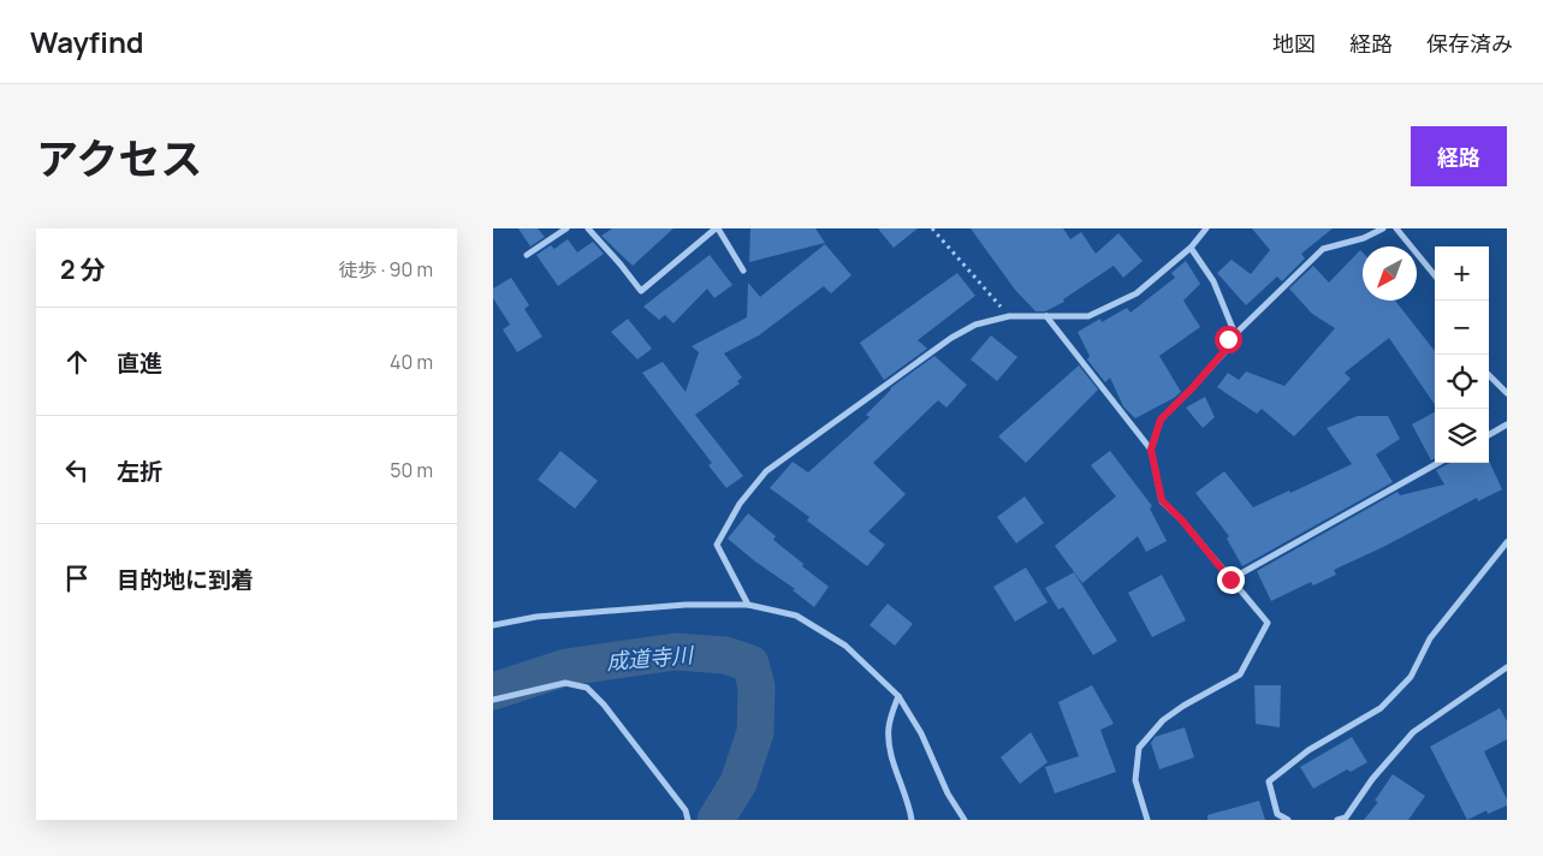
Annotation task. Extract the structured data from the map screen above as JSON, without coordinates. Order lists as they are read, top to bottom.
{
  "water": ["成道寺川"],
  "north": "bottom left",
  "page": {
    "header": "Wayfind",
    "nav": ["地図", "経路", "保存済み"],
    "title": "アクセス",
    "buttons": "経路",
    "heading": ["2 分", "徒歩 · 90 m"],
    "map_buttons": ["+", "−"],
    "list": [
      ["直進", "40 m"],
      ["左折", "50 m"],
      "目的地に到着"
    ]
  }
}
